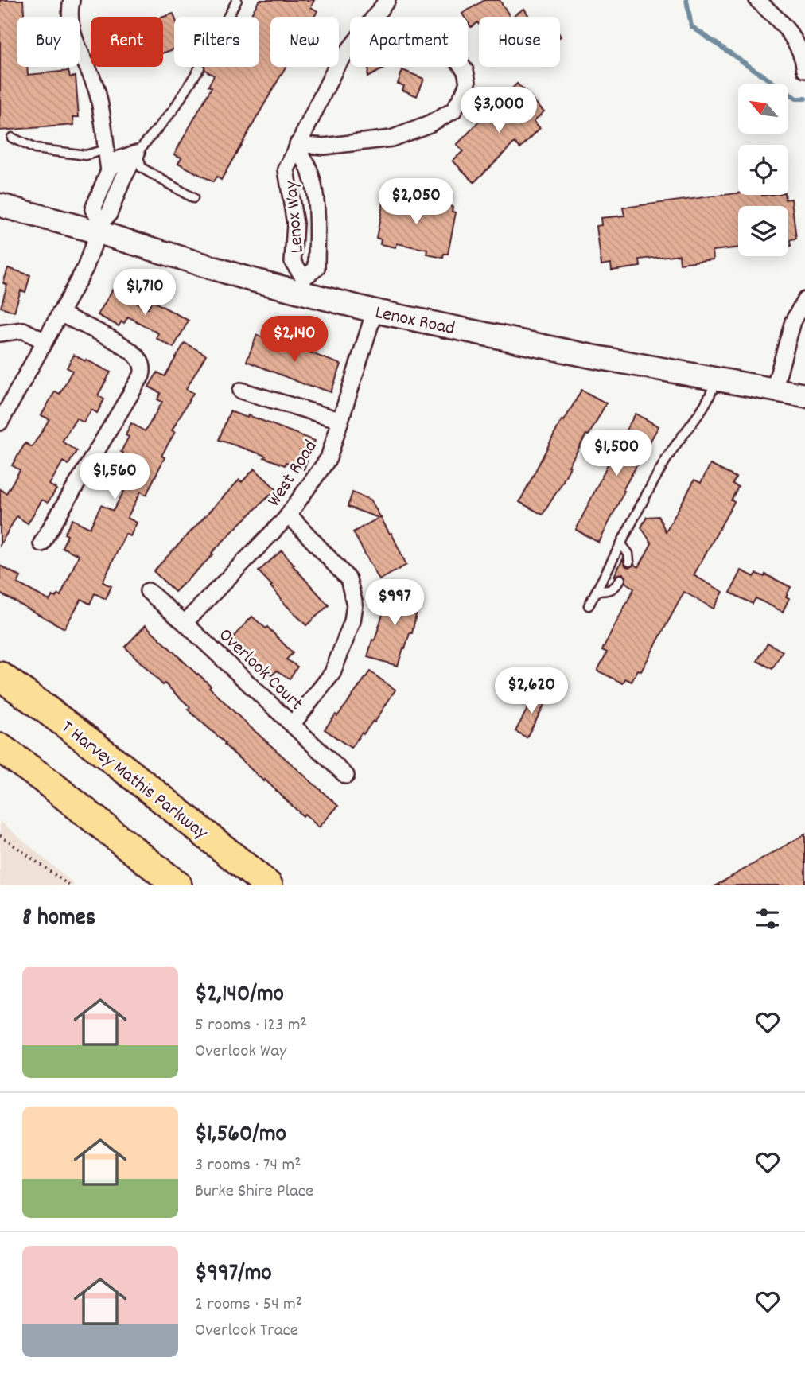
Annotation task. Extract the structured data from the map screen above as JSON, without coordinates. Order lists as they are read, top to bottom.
{
  "streets": {
    "highway": ["T Harvey Mathis Parkway"],
    "street": [
      "Lenox Way",
      "Lenox Road",
      "West Road",
      "Overlook Court"
    ]
  },
  "crossings": [
    ["Lenox Way", "Lenox Road"],
    ["Lenox Road", "West Road"],
    ["West Road", "Overlook Court"]
  ],
  "north": "top left",
  "page": {
    "chip": [
      "Buy",
      "Rent",
      "Filters",
      "New",
      "Apartment",
      "House"
    ],
    "price": [
      "$3,000",
      "$2,050",
      "$1,710",
      "$2,140",
      "$1,500",
      "$1,560",
      "$997",
      "$2,620"
    ],
    "heading": "8 homes",
    "list": [
      {
        "name": "$2,140/mo",
        "note": "5 rooms · 123 m² · Overlook Way"
      },
      {
        "name": "$1,560/mo",
        "note": "3 rooms · 74 m² · Burke Shire Place"
      },
      {
        "name": "$997/mo",
        "note": "2 rooms · 54 m² · Overlook Trace"
      }
    ]
  }
}
